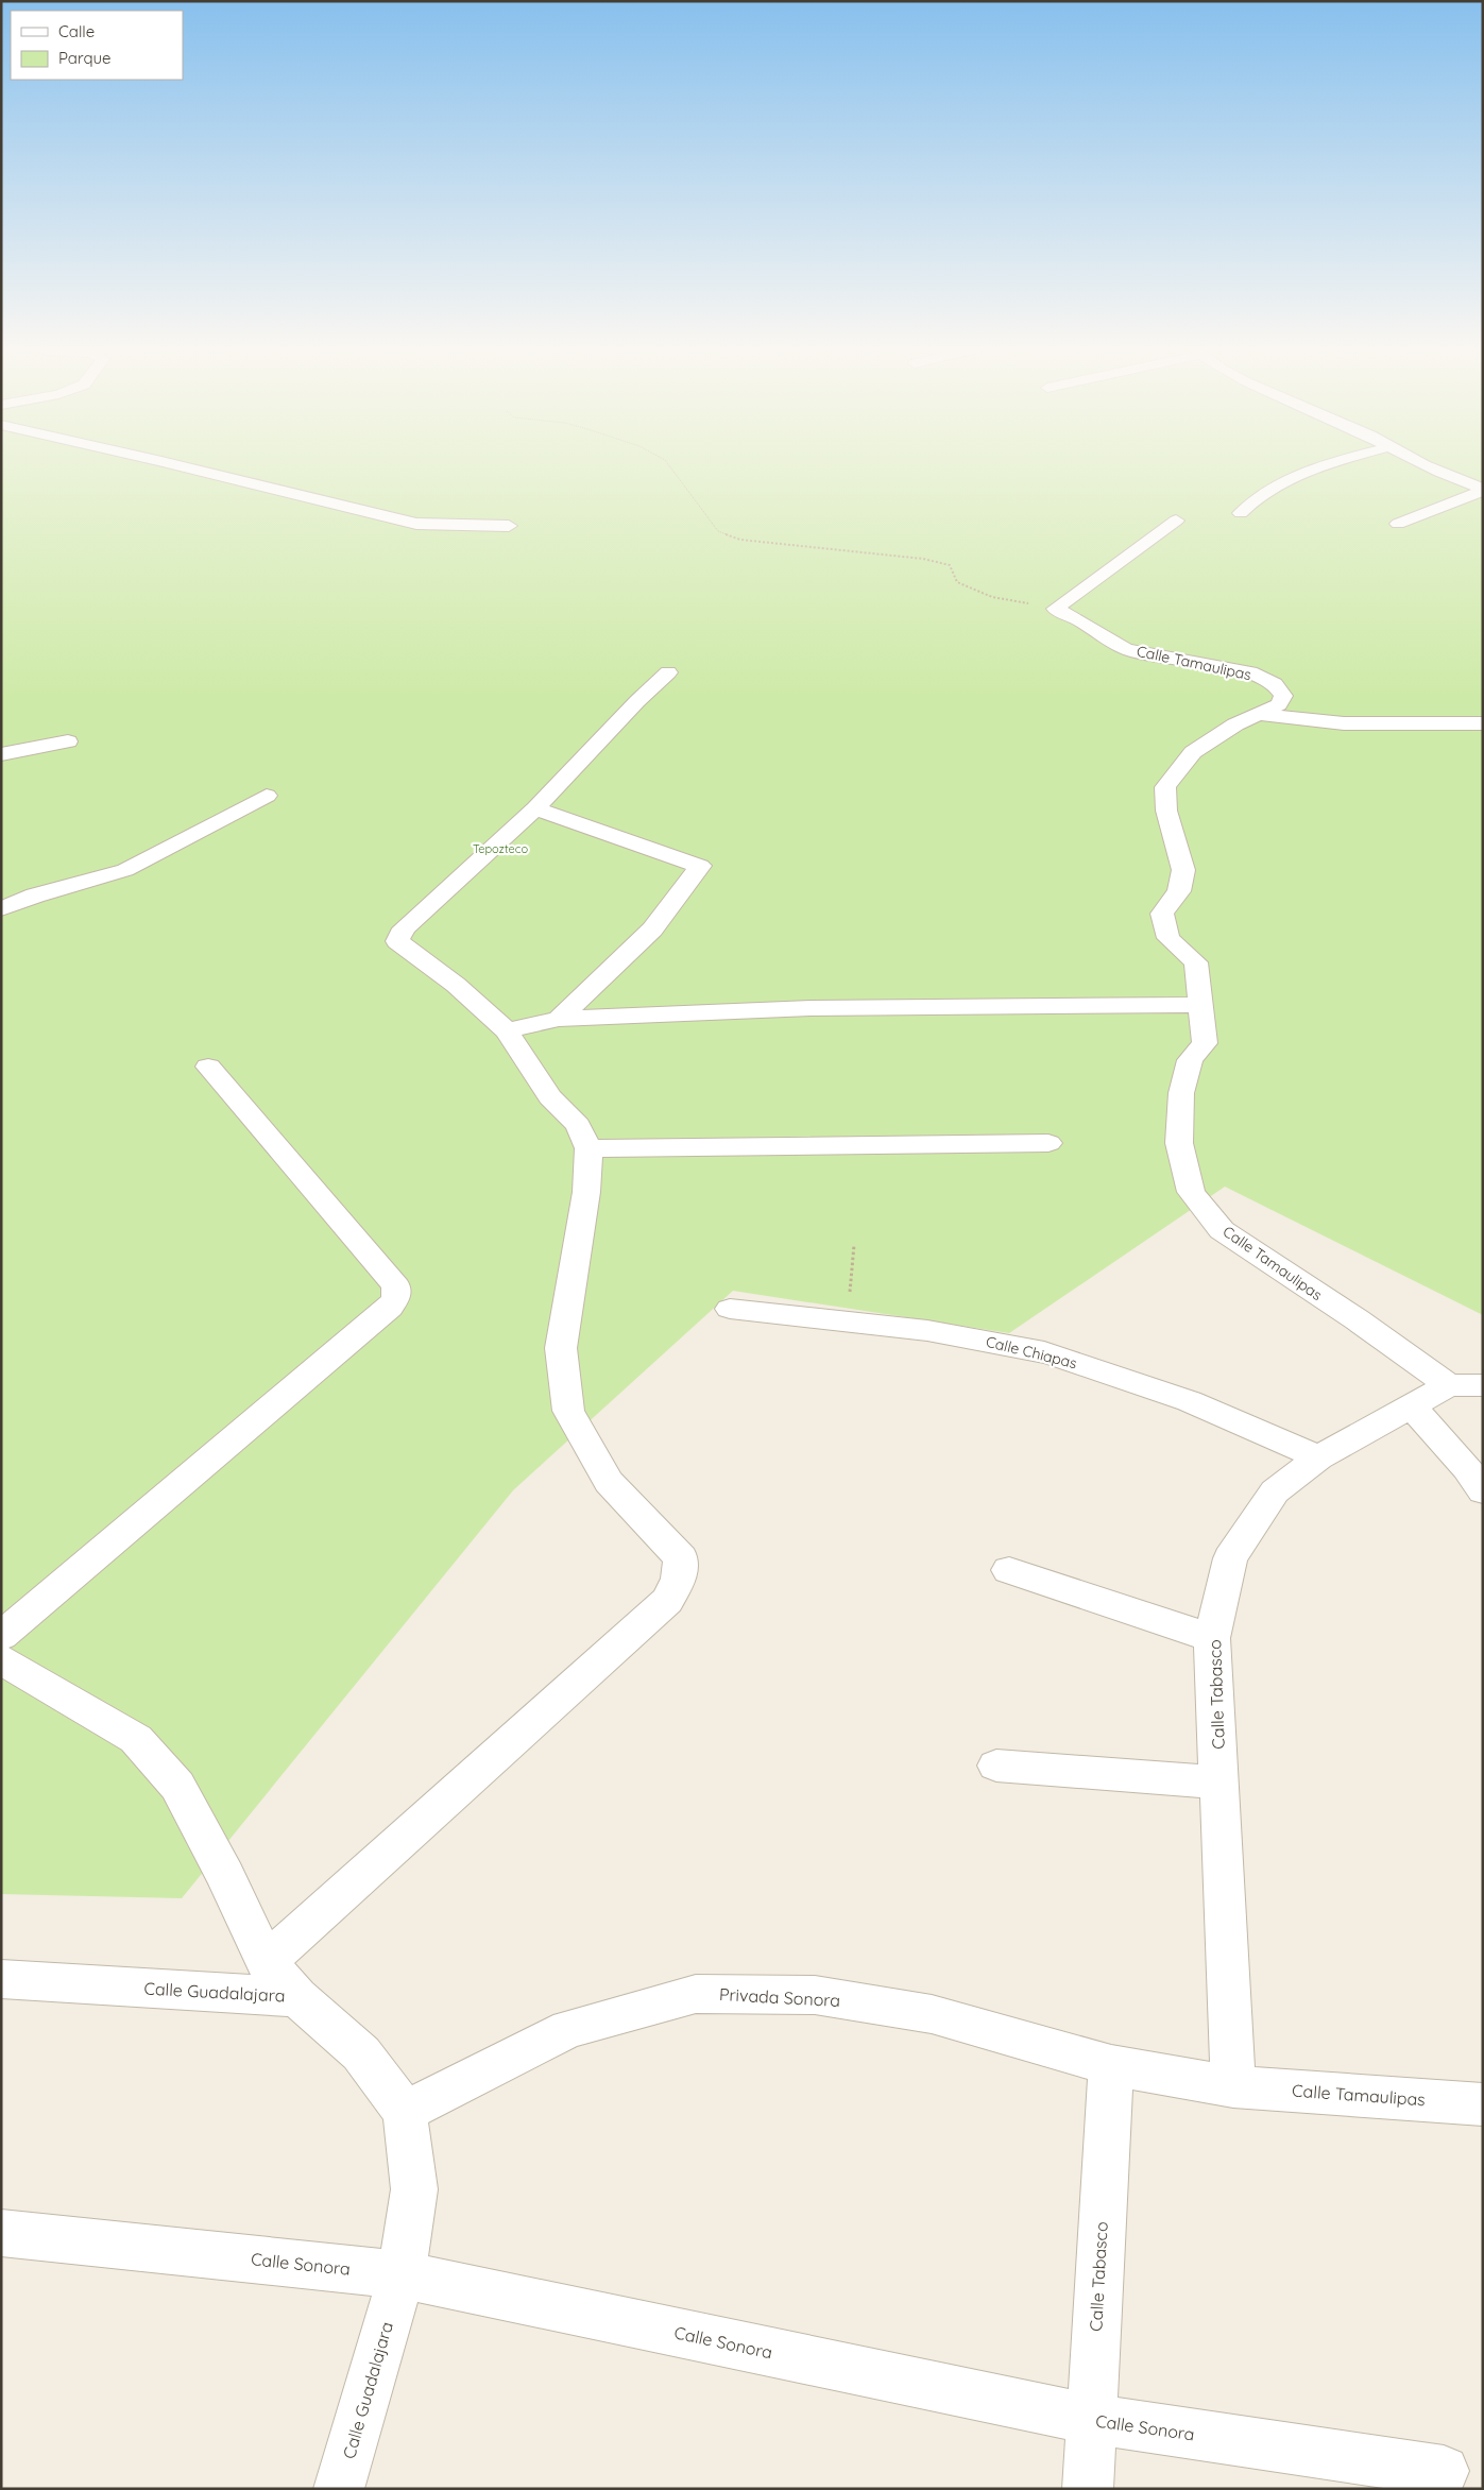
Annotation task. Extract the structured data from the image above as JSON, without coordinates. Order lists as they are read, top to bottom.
{
  "streets": {
    "street": [
      "Calle Tamaulipas",
      "Calle Chiapas",
      "Calle Tabasco",
      "Calle Guadalajara",
      "Privada Sonora",
      "Calle Sonora"
    ]
  },
  "crossings": [
    ["Calle Tamaulipas", "Calle Tabasco"],
    ["Calle Tamaulipas", "Privada Sonora"],
    ["Calle Chiapas", "Calle Tabasco"],
    ["Calle Tabasco", "Privada Sonora"],
    ["Calle Tabasco", "Calle Sonora"],
    ["Calle Guadalajara", "Privada Sonora"],
    ["Calle Guadalajara", "Calle Sonora"]
  ],
  "parks": ["Tepozteco"],
  "legend": ["Calle", "Parque"]
}
